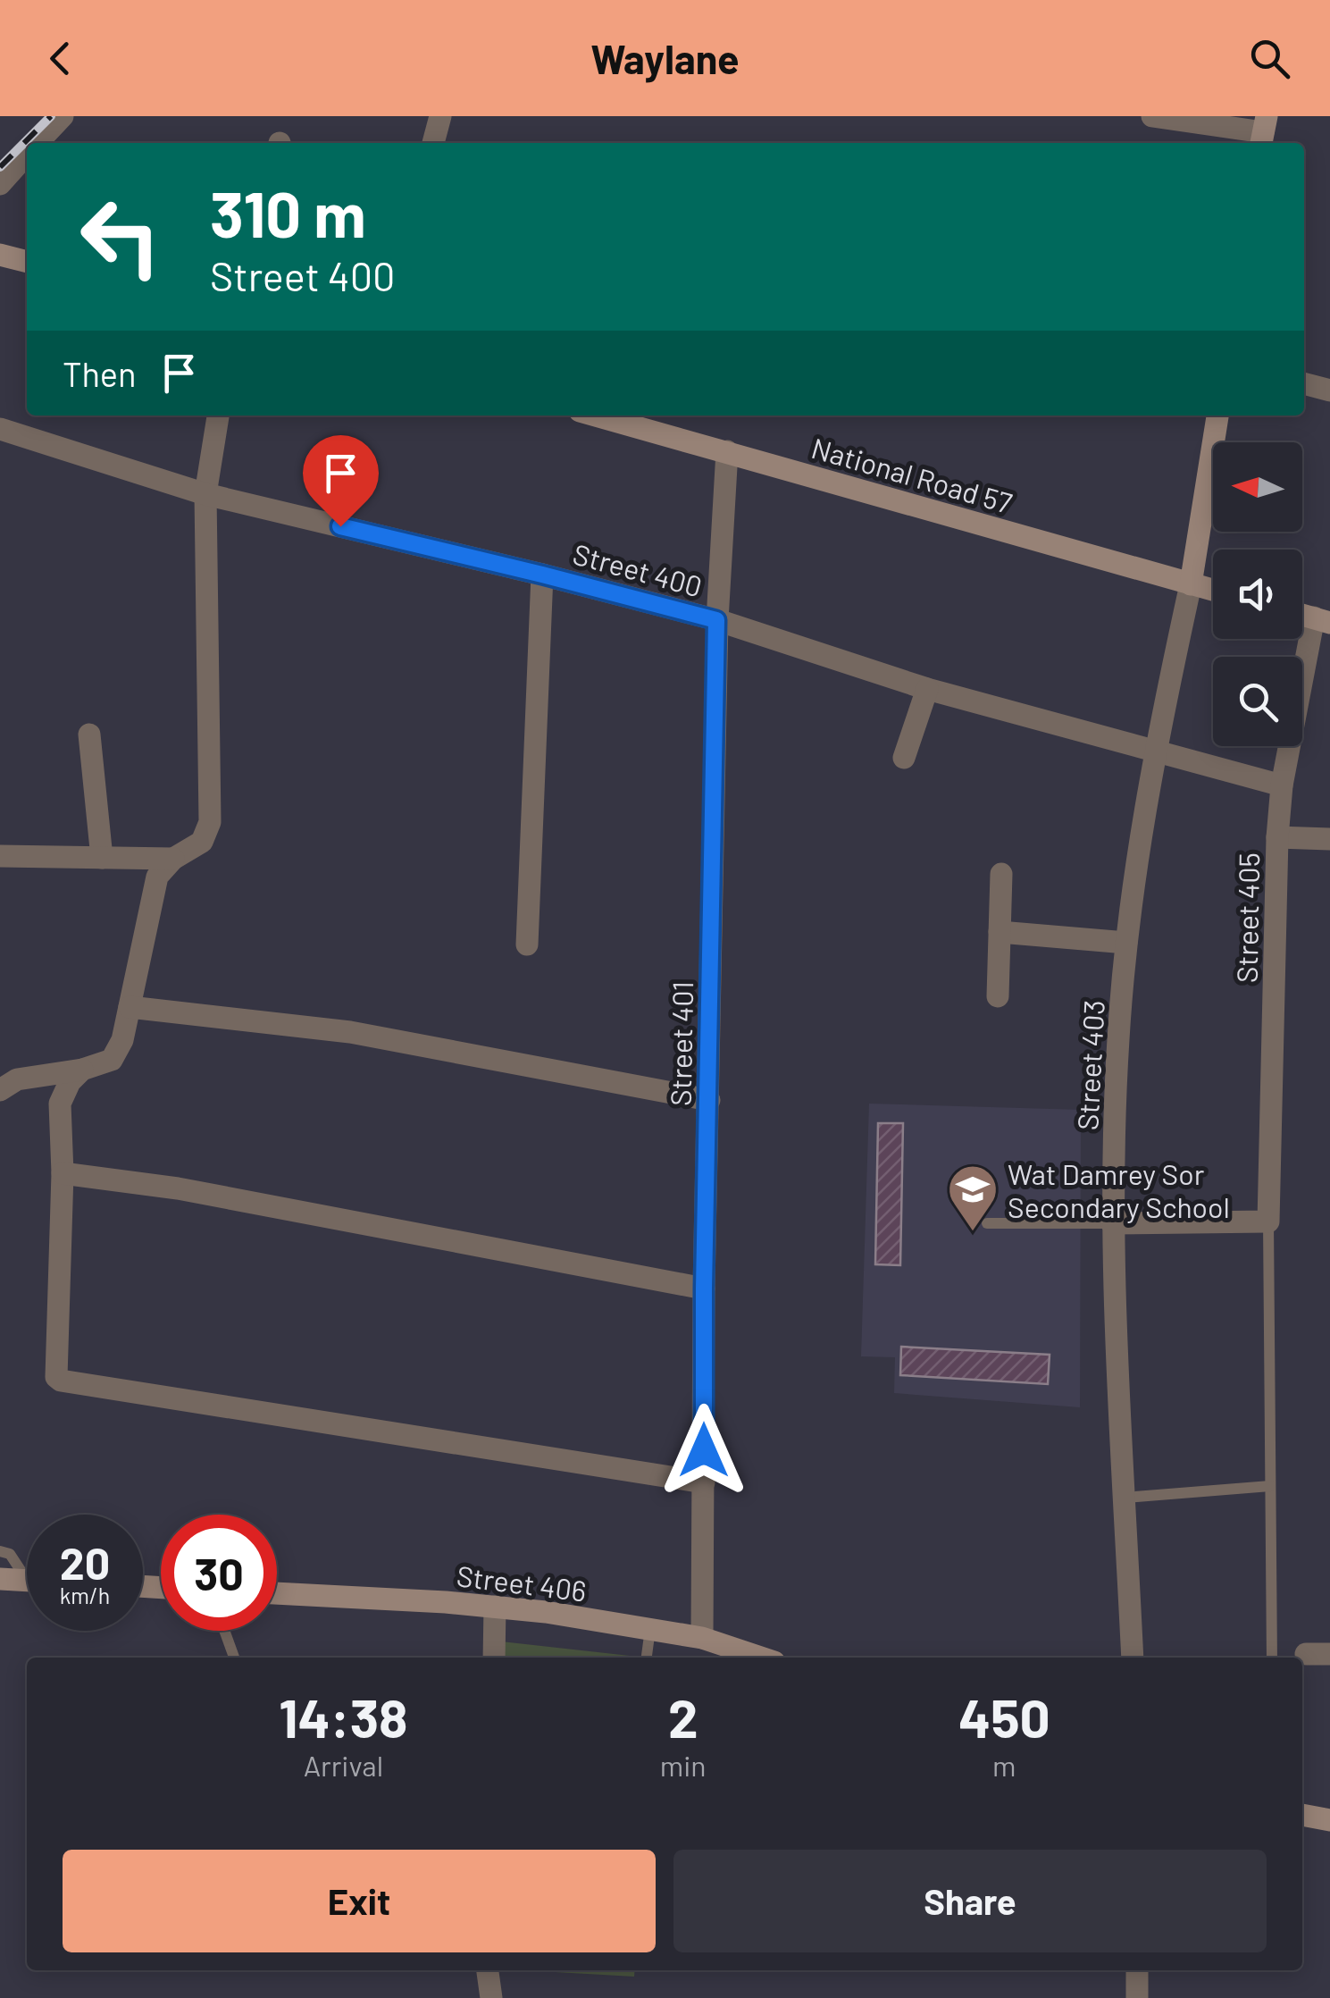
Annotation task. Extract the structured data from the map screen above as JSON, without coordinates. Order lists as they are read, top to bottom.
{
  "streets": {
    "street": [
      "National Road 57",
      "Street 400",
      "Street 405",
      "Street 401",
      "Street 403",
      "Street 406"
    ]
  },
  "crossings": [
    ["National Road 57", "Street 401"],
    ["National Road 57", "Street 403"],
    ["Street 400", "Street 405"],
    ["Street 400", "Street 401"],
    ["Street 400", "Street 403"],
    ["Street 401", "Street 406"]
  ],
  "places": {
    "school or university": ["Wat Damrey Sor Secondary School"]
  },
  "north": "left",
  "page": {
    "header": "Waylane",
    "turn": ["310 m", "Street 400"],
    "then": "Then",
    "speed": "20 km/h",
    "limit": "30",
    "eta": [
      "14:38",
      "Arrival",
      "2",
      "min",
      "450",
      "m"
    ],
    "buttons": ["Exit", "Share"]
  }
}
